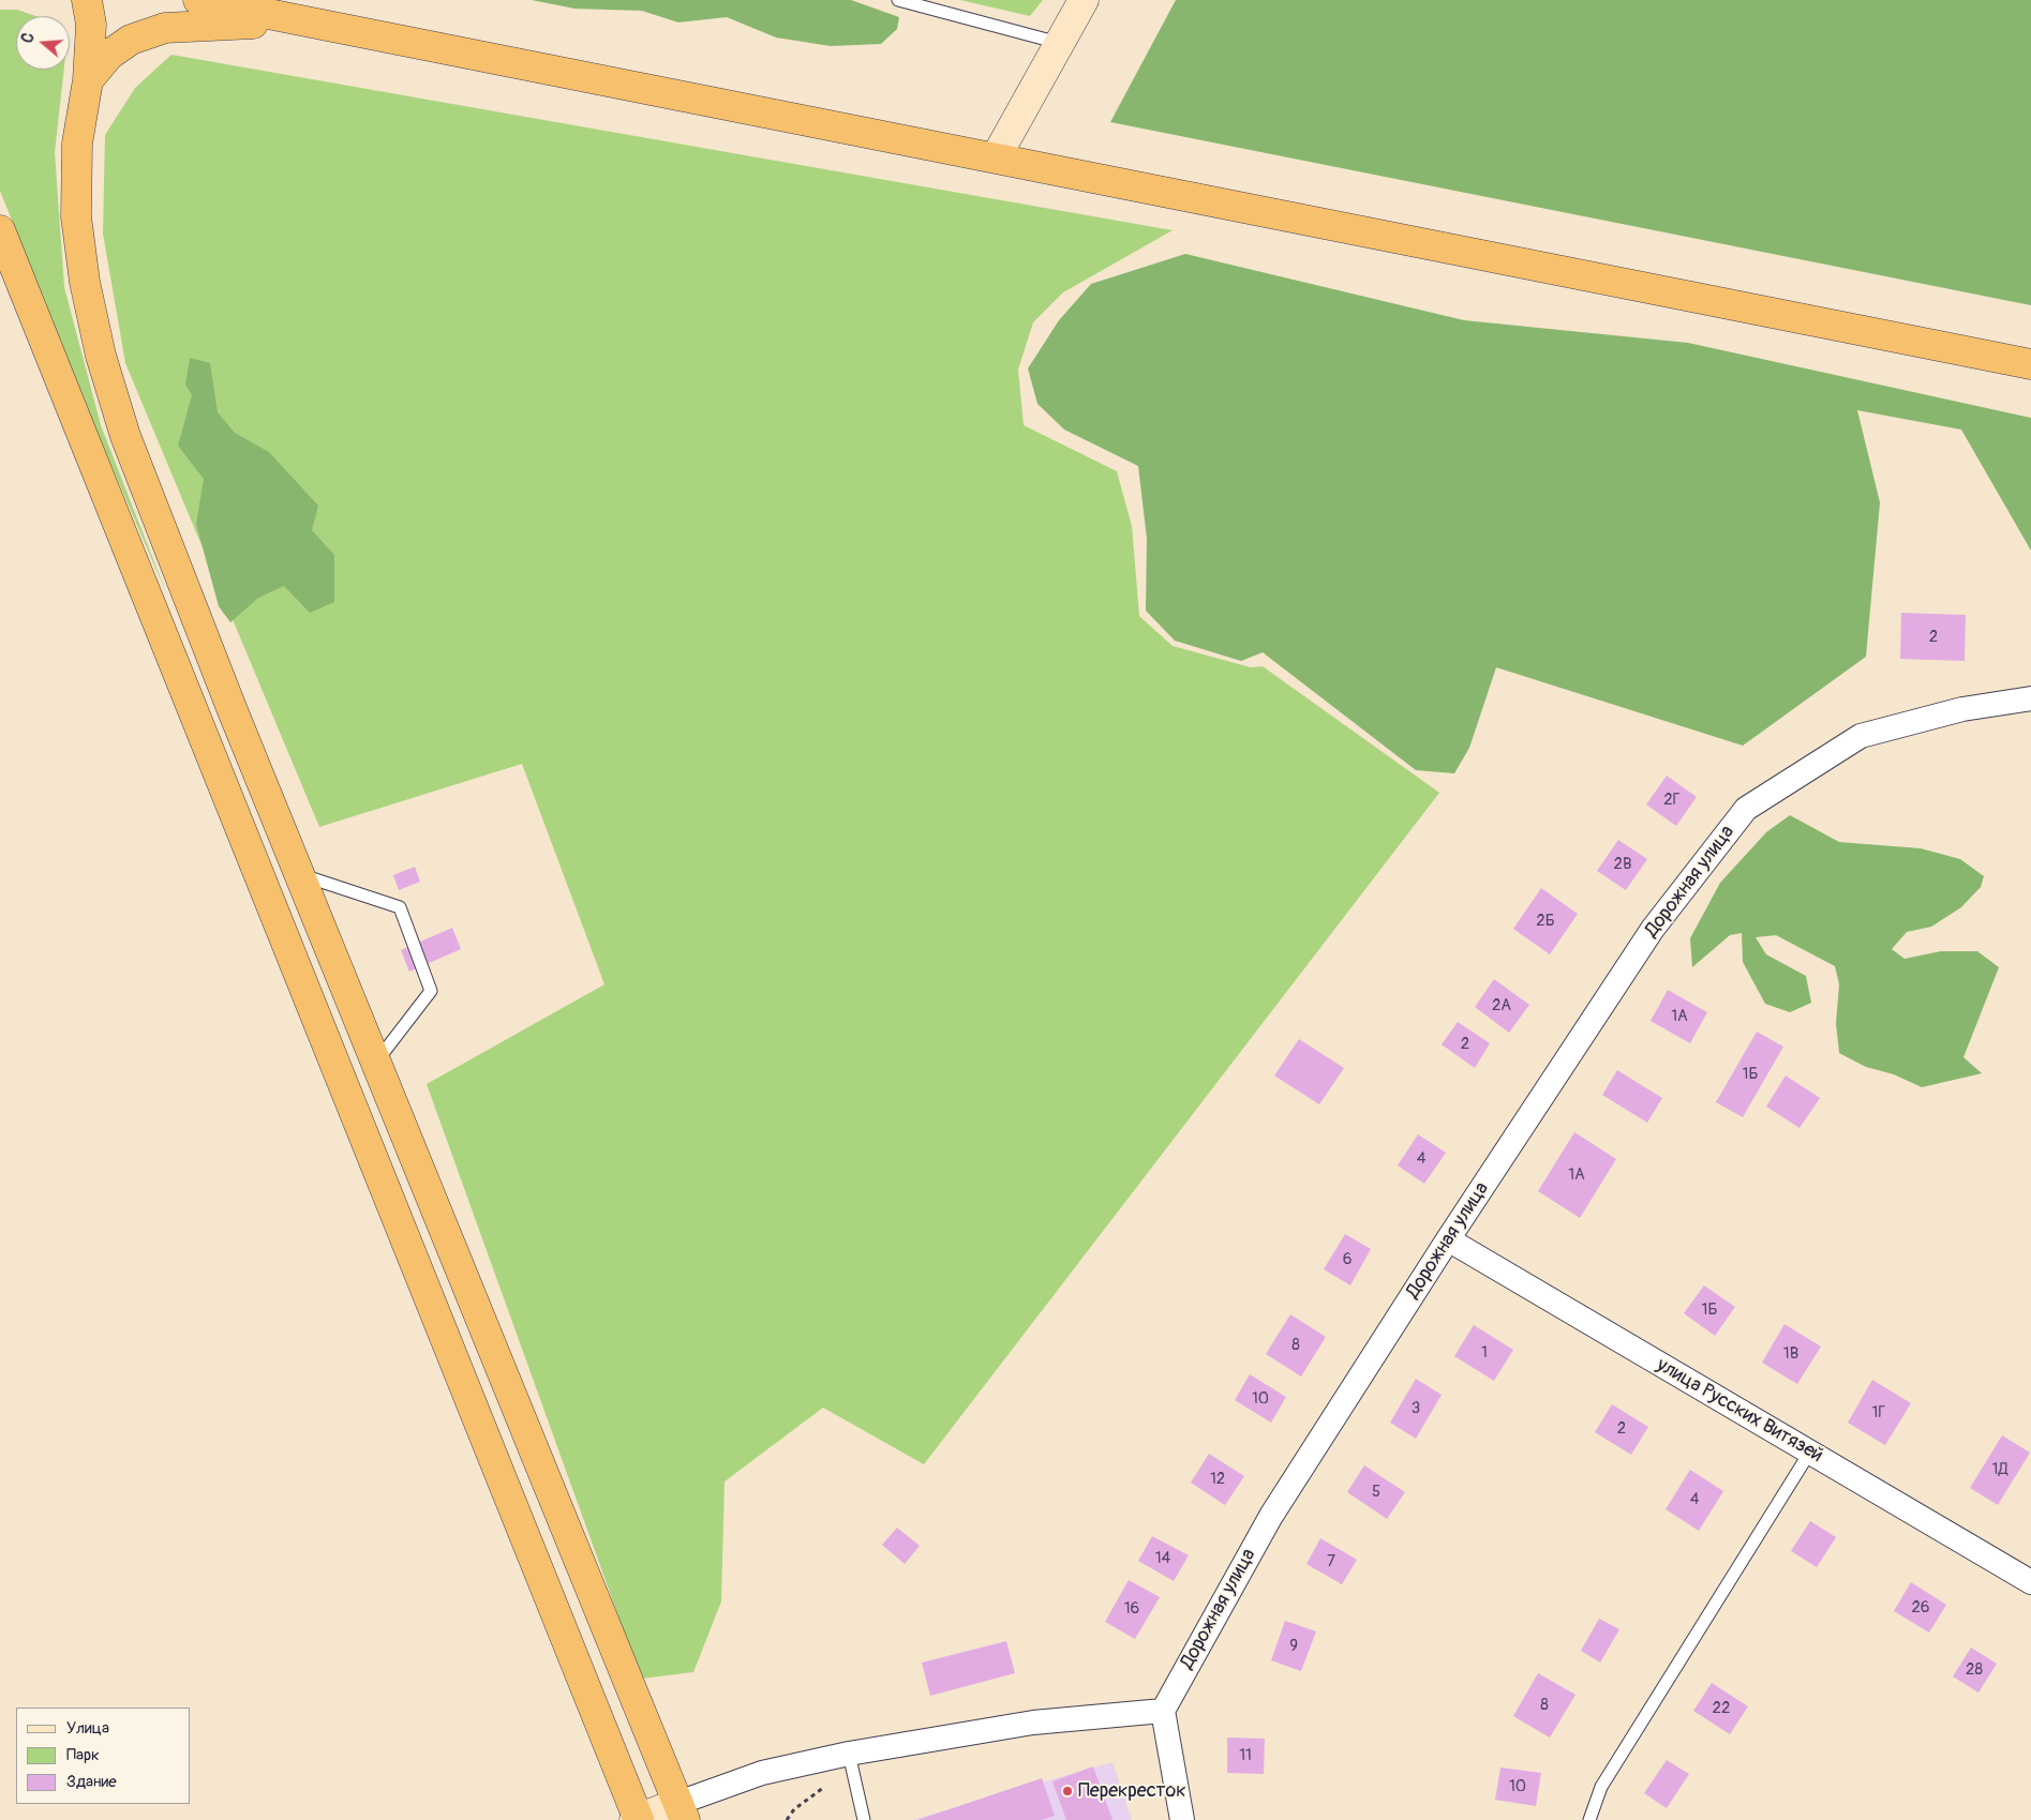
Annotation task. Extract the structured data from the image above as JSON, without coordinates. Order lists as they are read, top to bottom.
{
  "streets": {
    "street": ["Дорожная улица", "улица Русских Витязей"]
  },
  "crossings": [
    ["Дорожная улица", "улица Русских Витязей"]
  ],
  "places": ["Перекресток"],
  "house_numbers": [
    "2",
    "2Г",
    "2В",
    "2Б",
    "2А",
    "1А",
    "2",
    "1Б",
    "4",
    "1А",
    "6",
    "1Б",
    "8",
    "1",
    "1В",
    "10",
    "3",
    "1Г",
    "2",
    "1Д",
    "12",
    "5",
    "4",
    "14",
    "7",
    "26",
    "16",
    "9",
    "28",
    "8",
    "22",
    "11",
    "10"
  ],
  "legend": ["Улица", "Парк", "Здание"],
  "north": "left"
}
